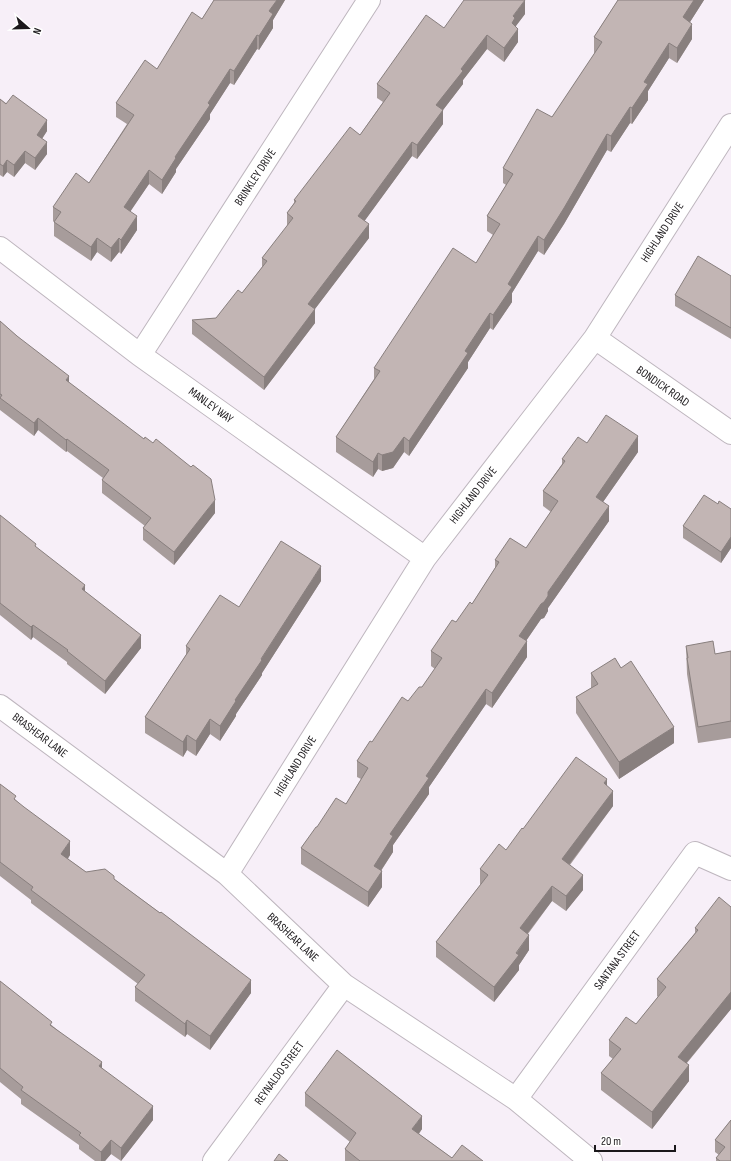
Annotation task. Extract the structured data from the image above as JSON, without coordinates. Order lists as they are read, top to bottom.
{
  "streets": {
    "street": [
      "BRINKLEY DRIVE",
      "HIGHLAND DRIVE",
      "BONDICK ROAD",
      "MANLEY WAY",
      "BRASHEAR LANE",
      "SANTANA STREET",
      "REYNALDO STREET"
    ]
  },
  "crossings": [
    ["BRINKLEY DRIVE", "MANLEY WAY"],
    ["HIGHLAND DRIVE", "BONDICK ROAD"],
    ["HIGHLAND DRIVE", "MANLEY WAY"],
    ["HIGHLAND DRIVE", "BRASHEAR LANE"],
    ["BRASHEAR LANE", "SANTANA STREET"],
    ["BRASHEAR LANE", "REYNALDO STREET"]
  ],
  "scale_bar": "20 m",
  "north": "right"
}
